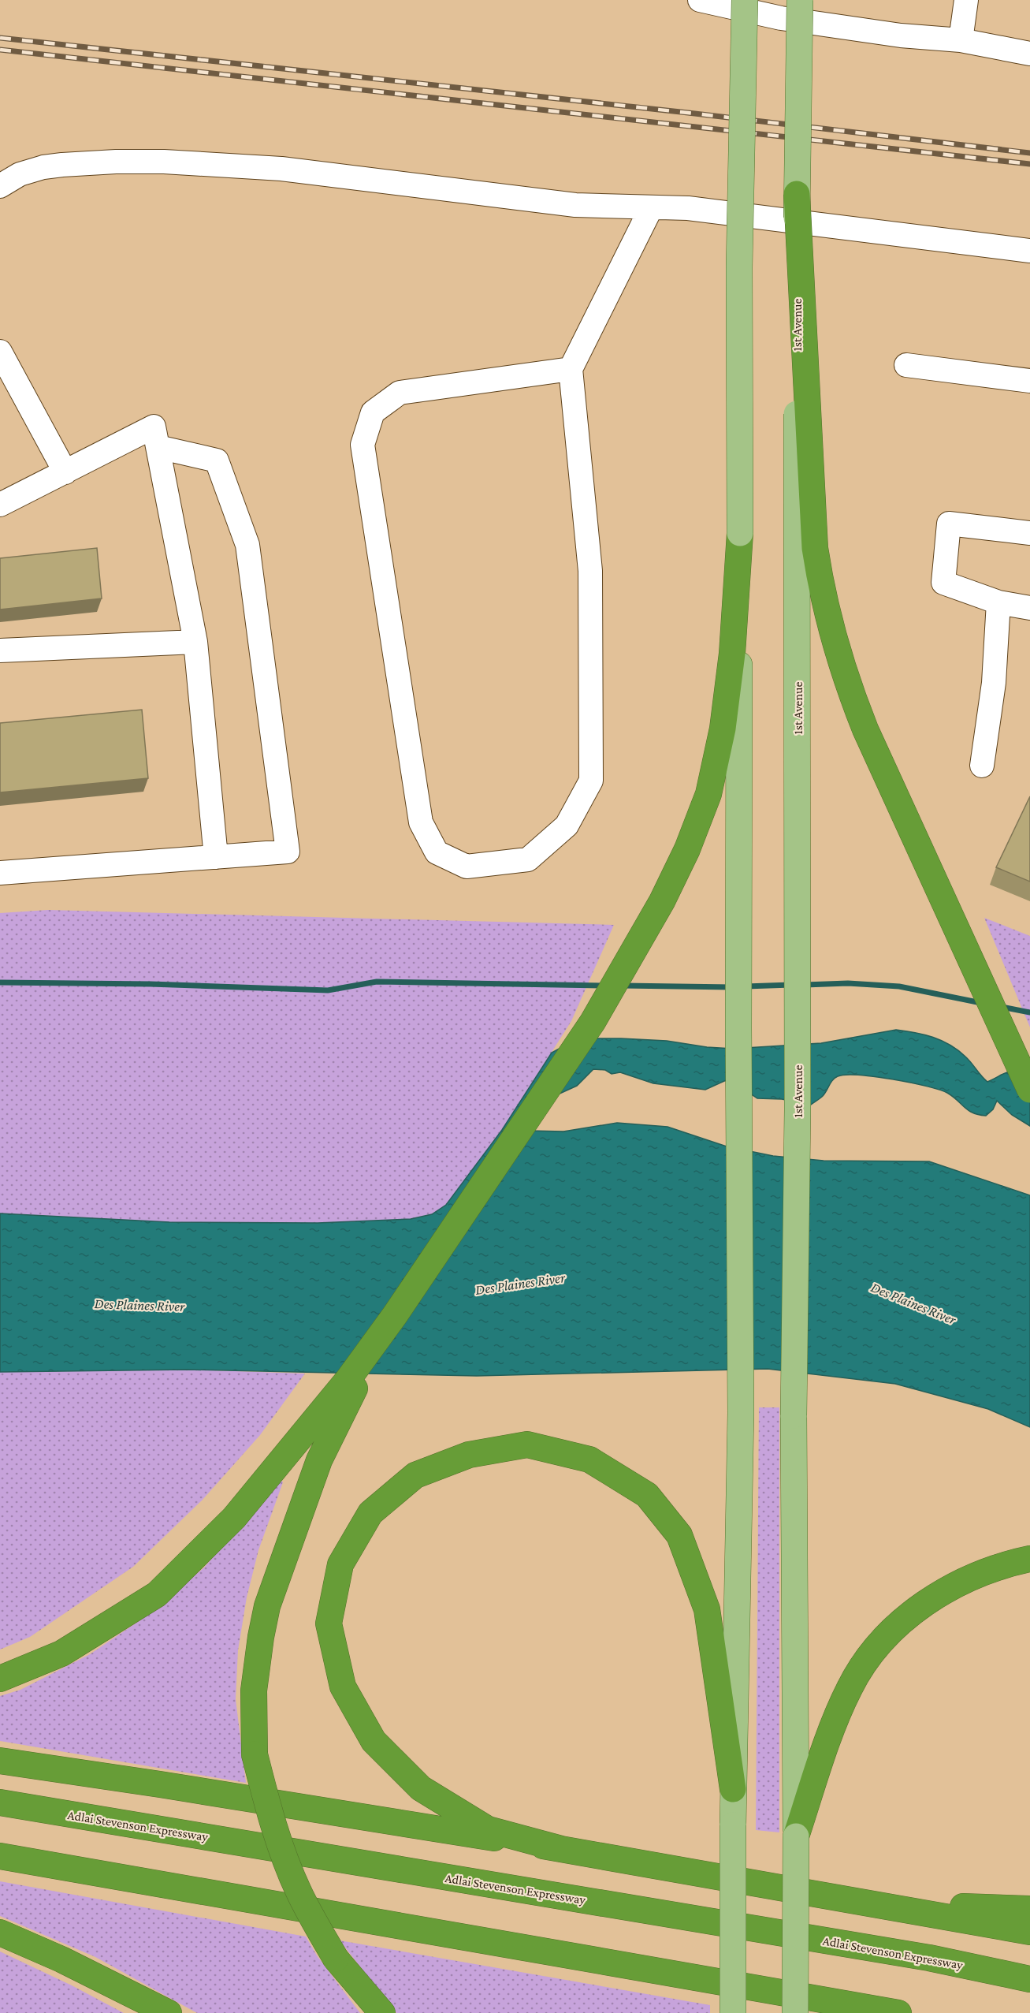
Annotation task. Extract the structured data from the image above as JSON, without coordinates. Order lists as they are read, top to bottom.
{
  "streets": {
    "highway": ["Adlai Stevenson Expressway"],
    "main road": ["1st Avenue"]
  },
  "water": ["Des Plaines River"]
}
